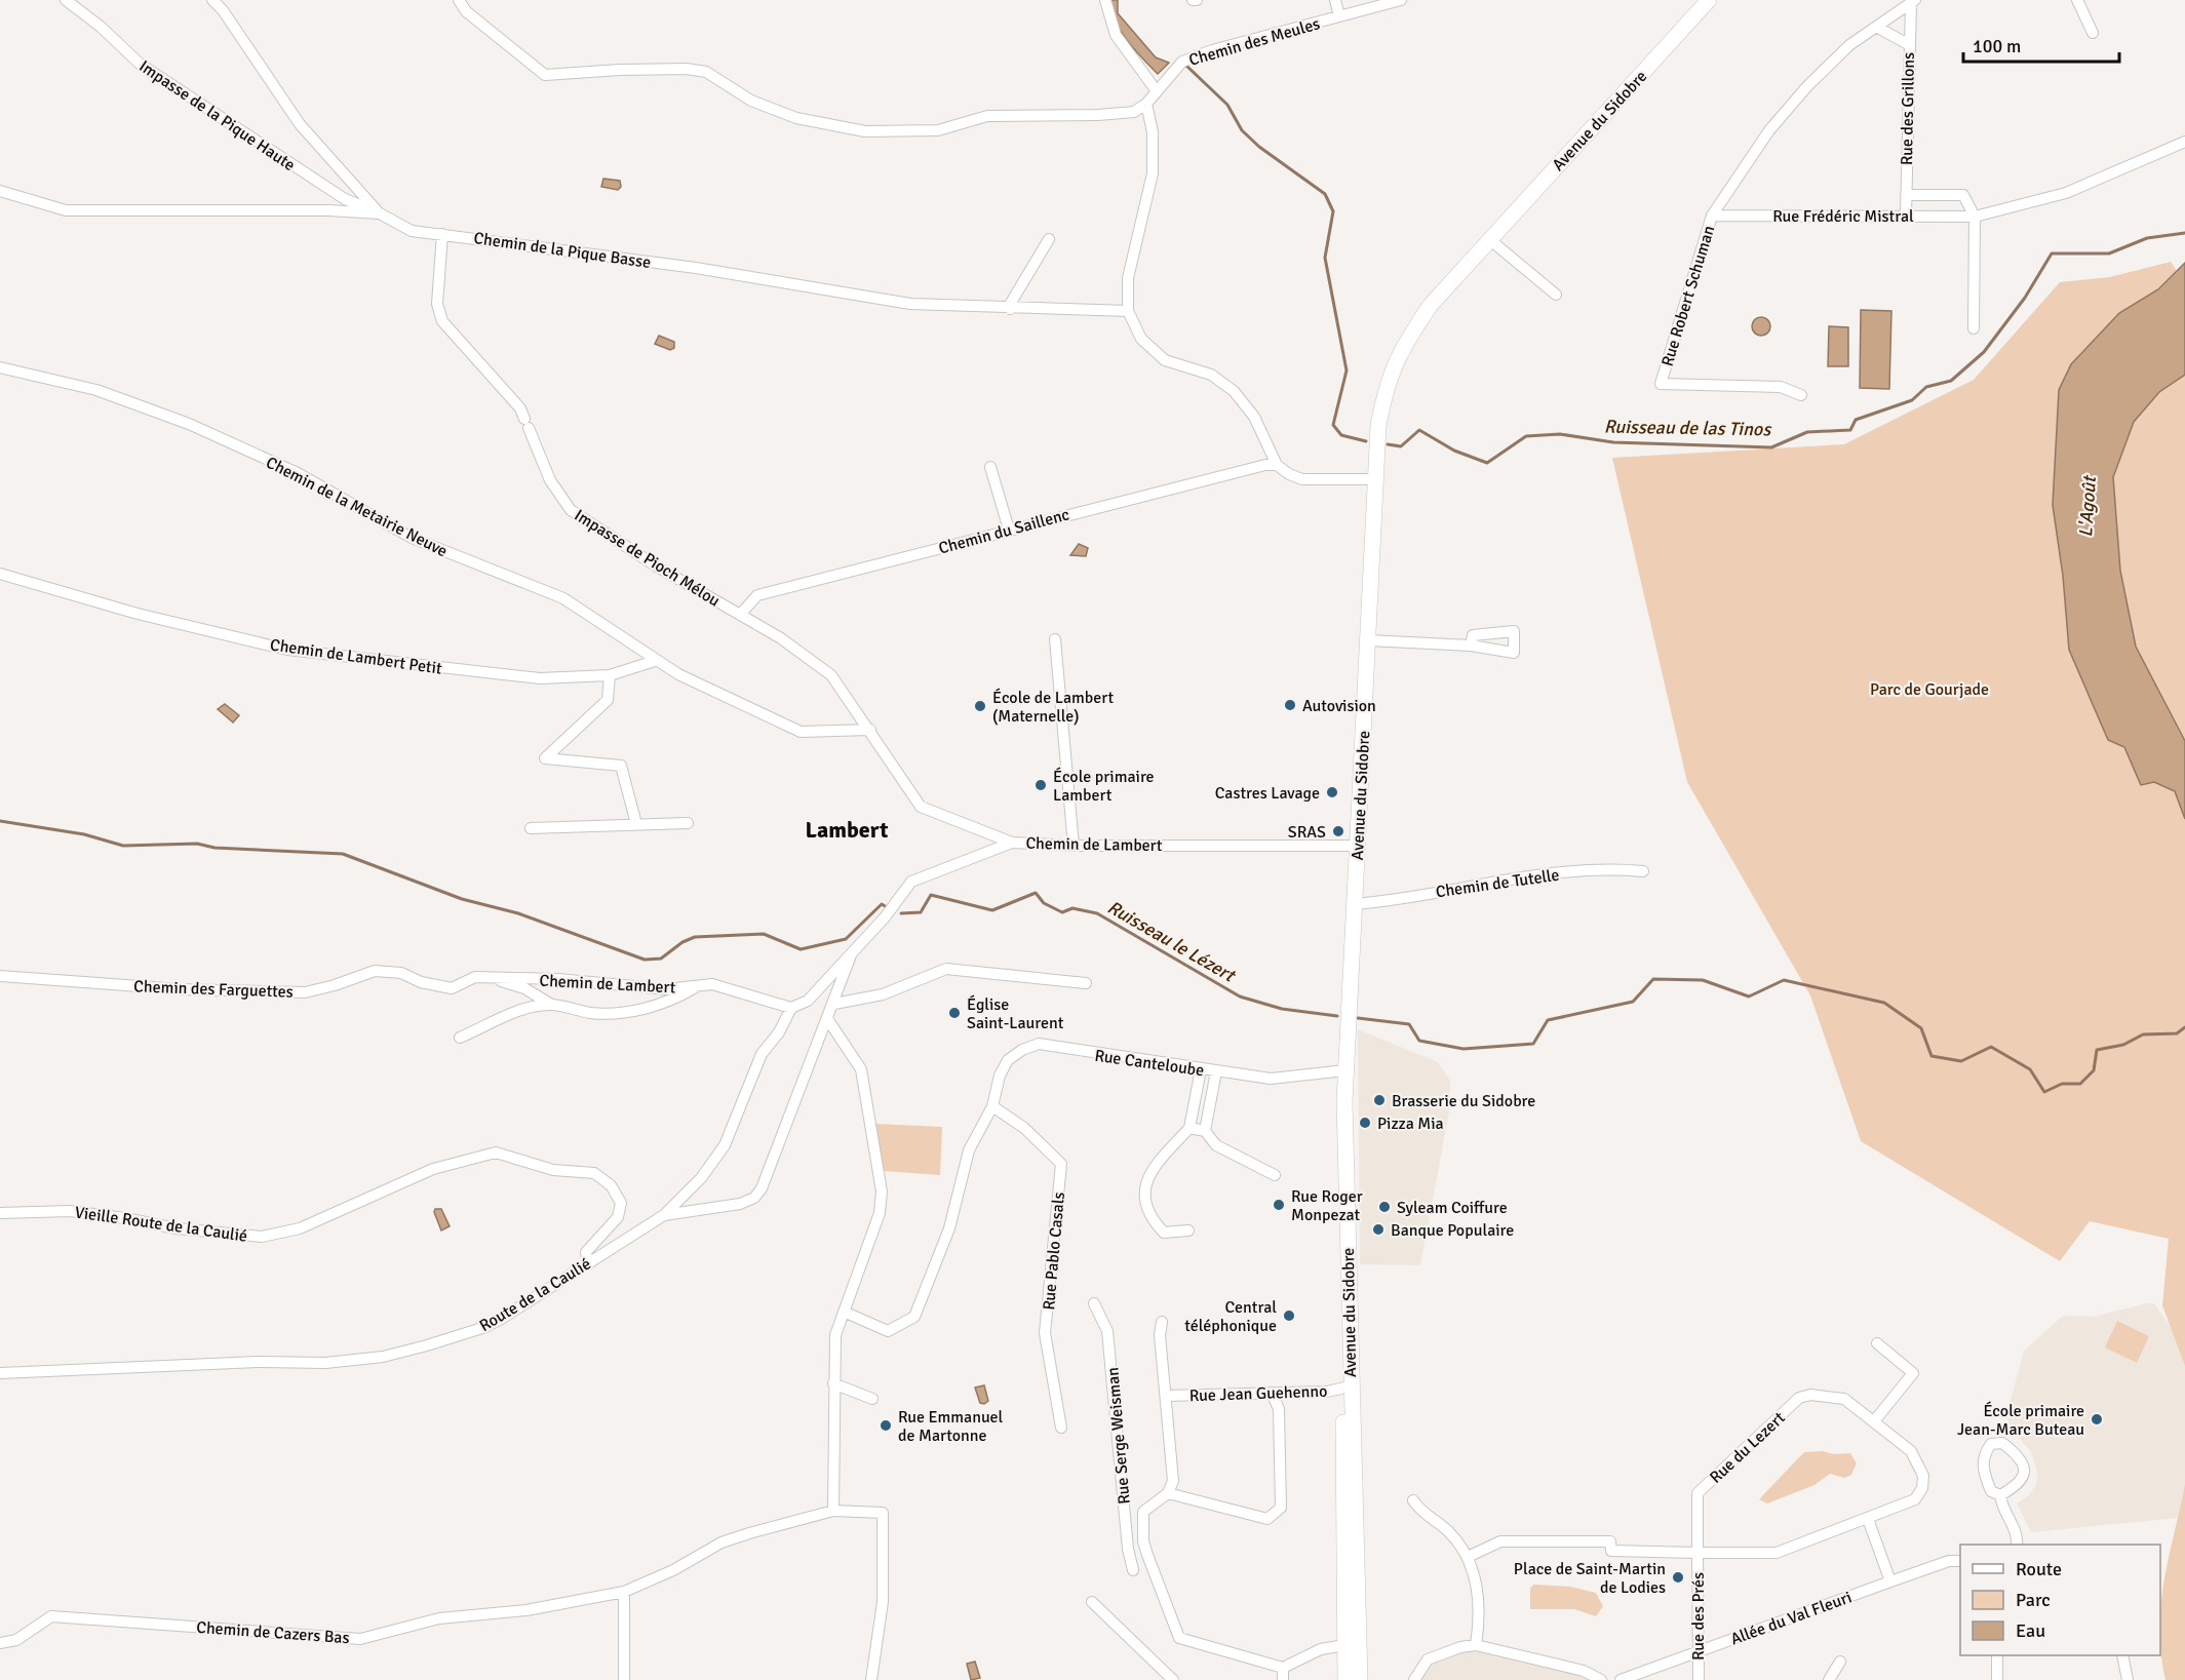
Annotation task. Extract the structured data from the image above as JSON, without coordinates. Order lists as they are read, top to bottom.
{
  "streets": {
    "main road": ["Avenue du Sidobre"],
    "street": [
      "Chemin des Meules",
      "Rue des Grillons",
      "Impasse de la Pique Haute",
      "Rue Frédéric Mistral",
      "Chemin de la Pique Basse",
      "Rue Robert Schuman",
      "Chemin de la Metairie Neuve",
      "Chemin du Saillenc",
      "Impasse de Pioch Mélou",
      "Chemin de Lambert Petit",
      "Chemin de Lambert",
      "Chemin de Tutelle",
      "Chemin des Farguettes",
      "Rue Canteloube",
      "Vieille Route de la Caulié",
      "Rue Pablo Casals",
      "Route de la Caulié",
      "Rue Jean Guehenno",
      "Rue Serge Weisman",
      "Rue du Lezert",
      "Rue des Prés",
      "Allée du Val Fleuri",
      "Chemin de Cazers Bas"
    ]
  },
  "crossings": [
    ["Rue des Grillons", "Rue Frédéric Mistral"],
    ["Rue des Grillons", "Rue Robert Schuman"],
    ["Impasse de la Pique Haute", "Chemin de la Pique Basse"],
    ["Avenue du Sidobre", "Chemin de Lambert"],
    ["Avenue du Sidobre", "Chemin de Tutelle"],
    ["Avenue du Sidobre", "Rue Canteloube"],
    ["Avenue du Sidobre", "Rue Jean Guehenno"],
    ["Rue Frédéric Mistral", "Rue Robert Schuman"],
    ["Chemin de la Pique Basse", "Impasse de Pioch Mélou"],
    ["Chemin de la Metairie Neuve", "Impasse de Pioch Mélou"],
    ["Chemin de la Metairie Neuve", "Chemin de Lambert Petit"],
    ["Chemin du Saillenc", "Impasse de Pioch Mélou"],
    ["Impasse de Pioch Mélou", "Chemin de Lambert"],
    ["Chemin de Lambert", "Chemin des Farguettes"],
    ["Chemin de Lambert", "Route de la Caulié"],
    ["Rue Canteloube", "Rue Pablo Casals"],
    ["Vieille Route de la Caulié", "Route de la Caulié"],
    ["Rue du Lezert", "Rue des Prés"],
    ["Rue des Prés", "Allée du Val Fleuri"]
  ],
  "districts": ["Lambert"],
  "water": ["Ruisseau de las Tinos", "L'Agoût", "Ruisseau le Lézert"],
  "parks": ["Parc de Gourjade"],
  "places": [
    "Autovision",
    "École de Lambert (Maternelle)",
    "École primaire Lambert",
    "Castres Lavage",
    "SRAS",
    "Église Saint-Laurent",
    "Brasserie du Sidobre",
    "Pizza Mia",
    "Rue Roger Monpezat",
    "Syleam Coiffure",
    "Banque Populaire",
    "Central téléphonique",
    "École primaire Jean-Marc Buteau",
    "Rue Emmanuel de Martonne",
    "Place de Saint-Martin de Lodies"
  ],
  "legend": ["Route", "Parc", "Eau"],
  "scale_bar": "100 m"
}
